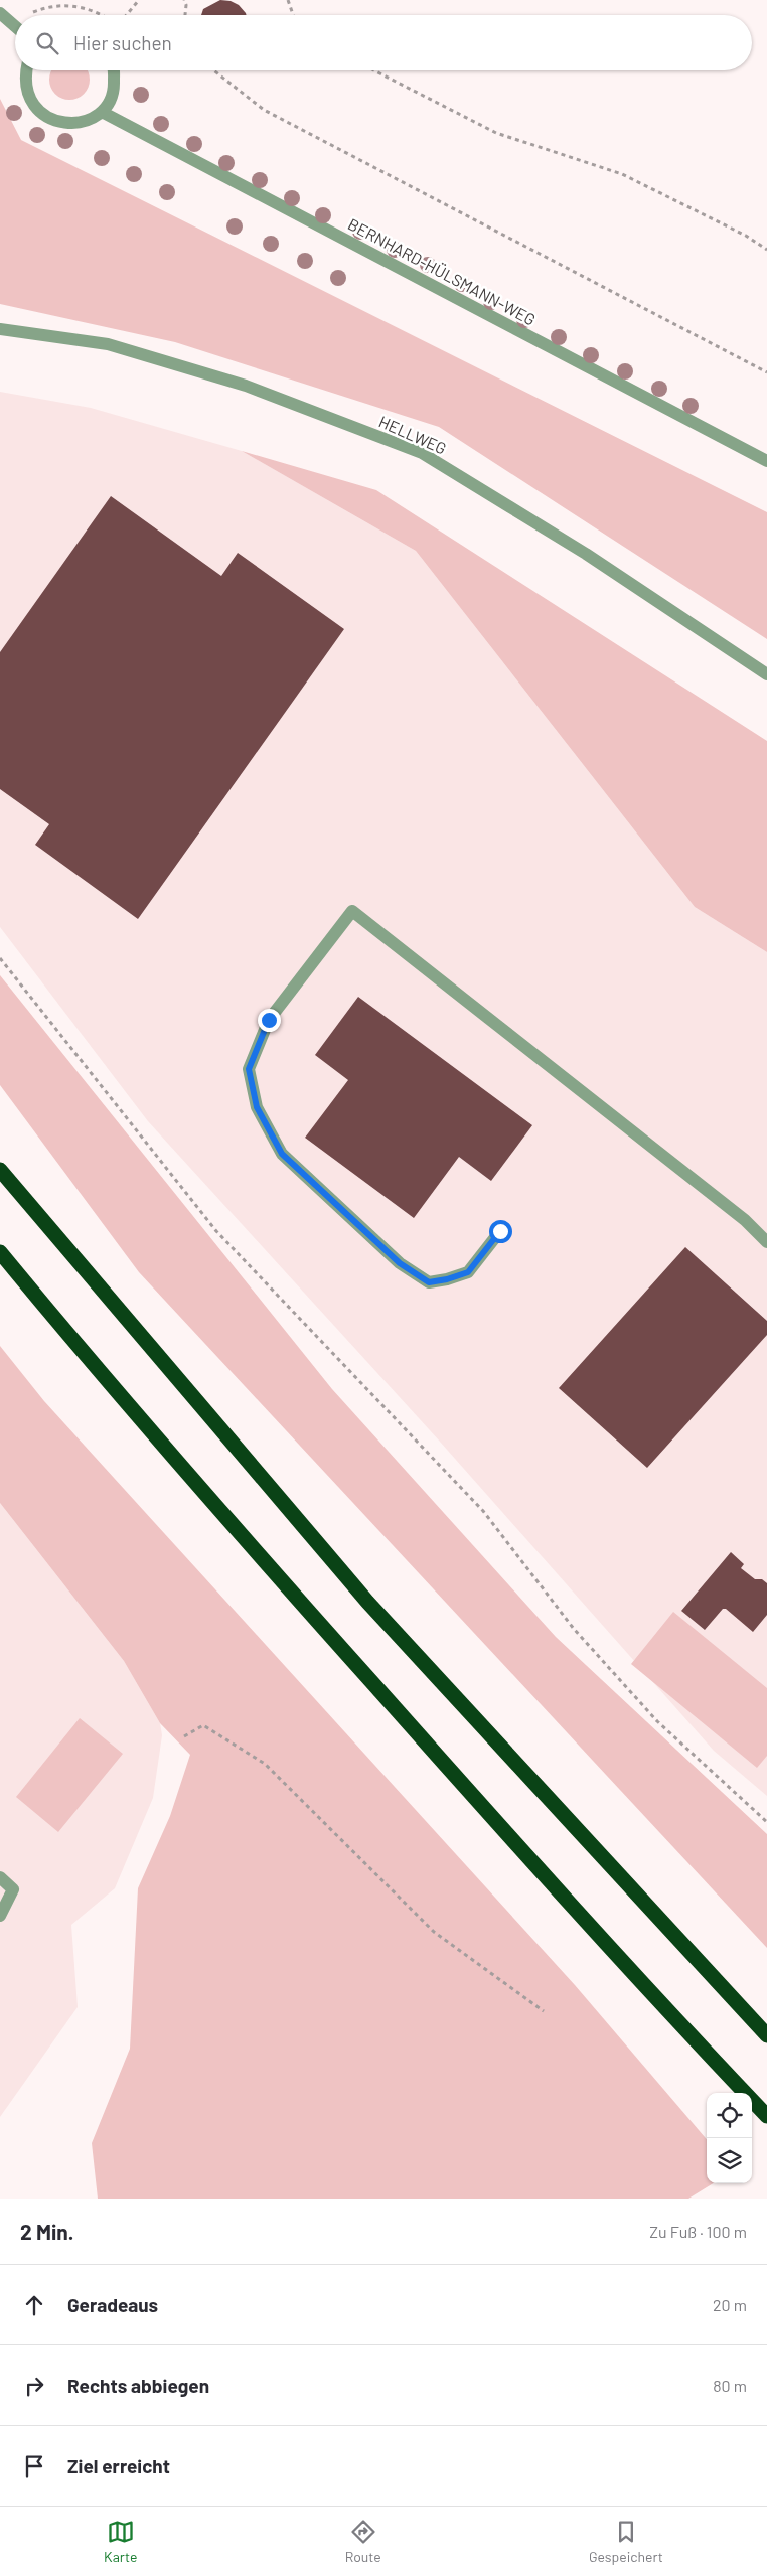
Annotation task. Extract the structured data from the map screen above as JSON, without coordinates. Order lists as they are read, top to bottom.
{
  "streets": {
    "street": ["BERNHARD-HÜLSMANN-WEG", "HELLWEG"]
  },
  "page": {
    "search": "Hier suchen",
    "heading": ["2 Min.", "Zu Fuß · 100 m"],
    "list": [
      ["Geradeaus", "20 m"],
      ["Rechts abbiegen", "80 m"],
      "Ziel erreicht"
    ],
    "nav": ["Karte", "Route", "Gespeichert"]
  }
}
